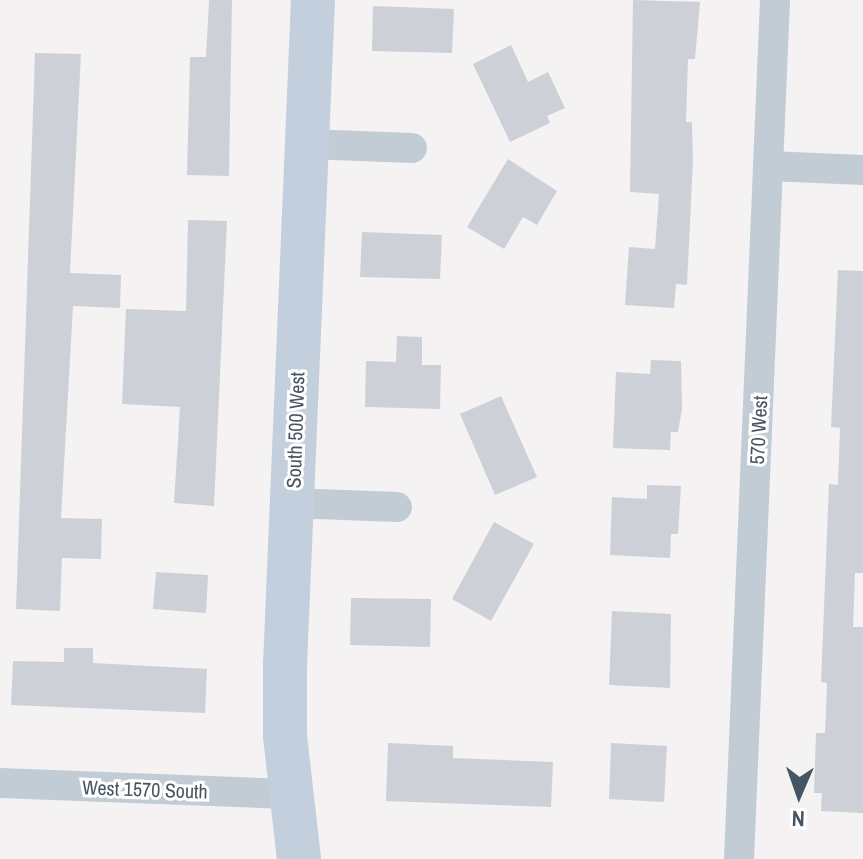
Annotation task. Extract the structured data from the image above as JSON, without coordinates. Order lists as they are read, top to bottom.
{
  "streets": {
    "main road": ["South 500 West"],
    "street": ["570 West", "West 1570 South"]
  },
  "crossings": [
    ["South 500 West", "West 1570 South"]
  ],
  "north": "bottom"
}
